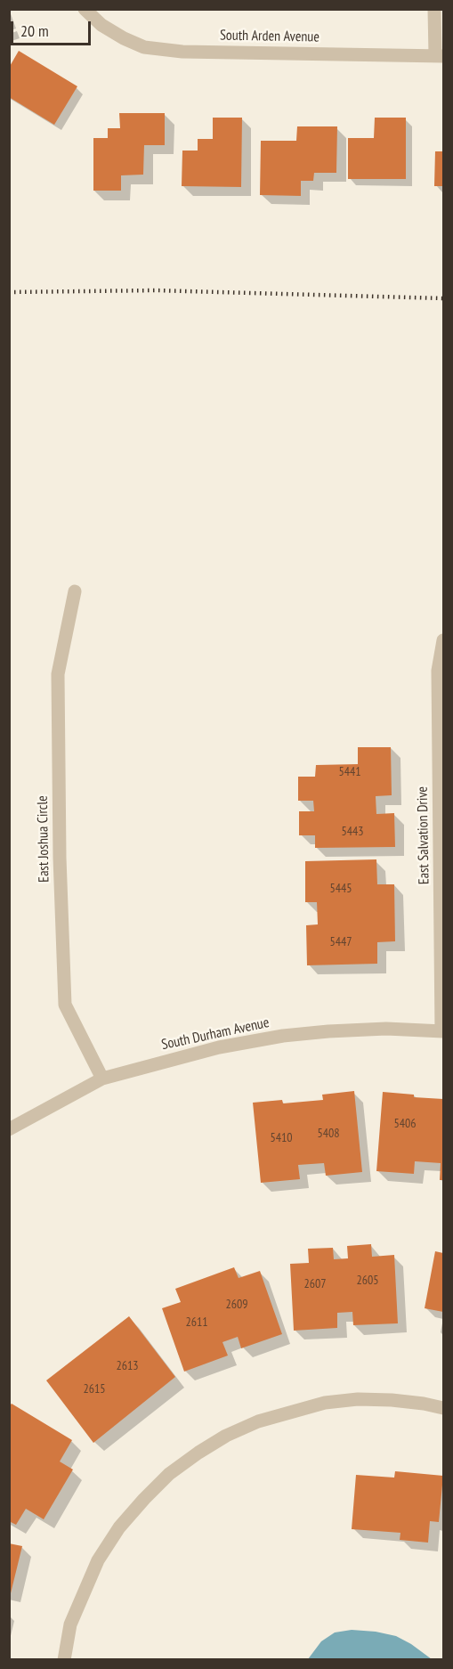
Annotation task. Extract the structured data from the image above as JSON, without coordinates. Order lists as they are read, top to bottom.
{
  "streets": {
    "street": [
      "South Arden Avenue",
      "East Salvation Drive",
      "East Joshua Circle",
      "South Durham Avenue"
    ]
  },
  "crossings": [
    ["East Salvation Drive", "South Durham Avenue"],
    ["East Joshua Circle", "South Durham Avenue"]
  ],
  "house_numbers": [
    "5441",
    "5443",
    "5445",
    "5447",
    "5406",
    "5408",
    "5410",
    "2605",
    "2607",
    "2609",
    "2611",
    "2613",
    "2615"
  ],
  "scale_bar": "20 m"
}
